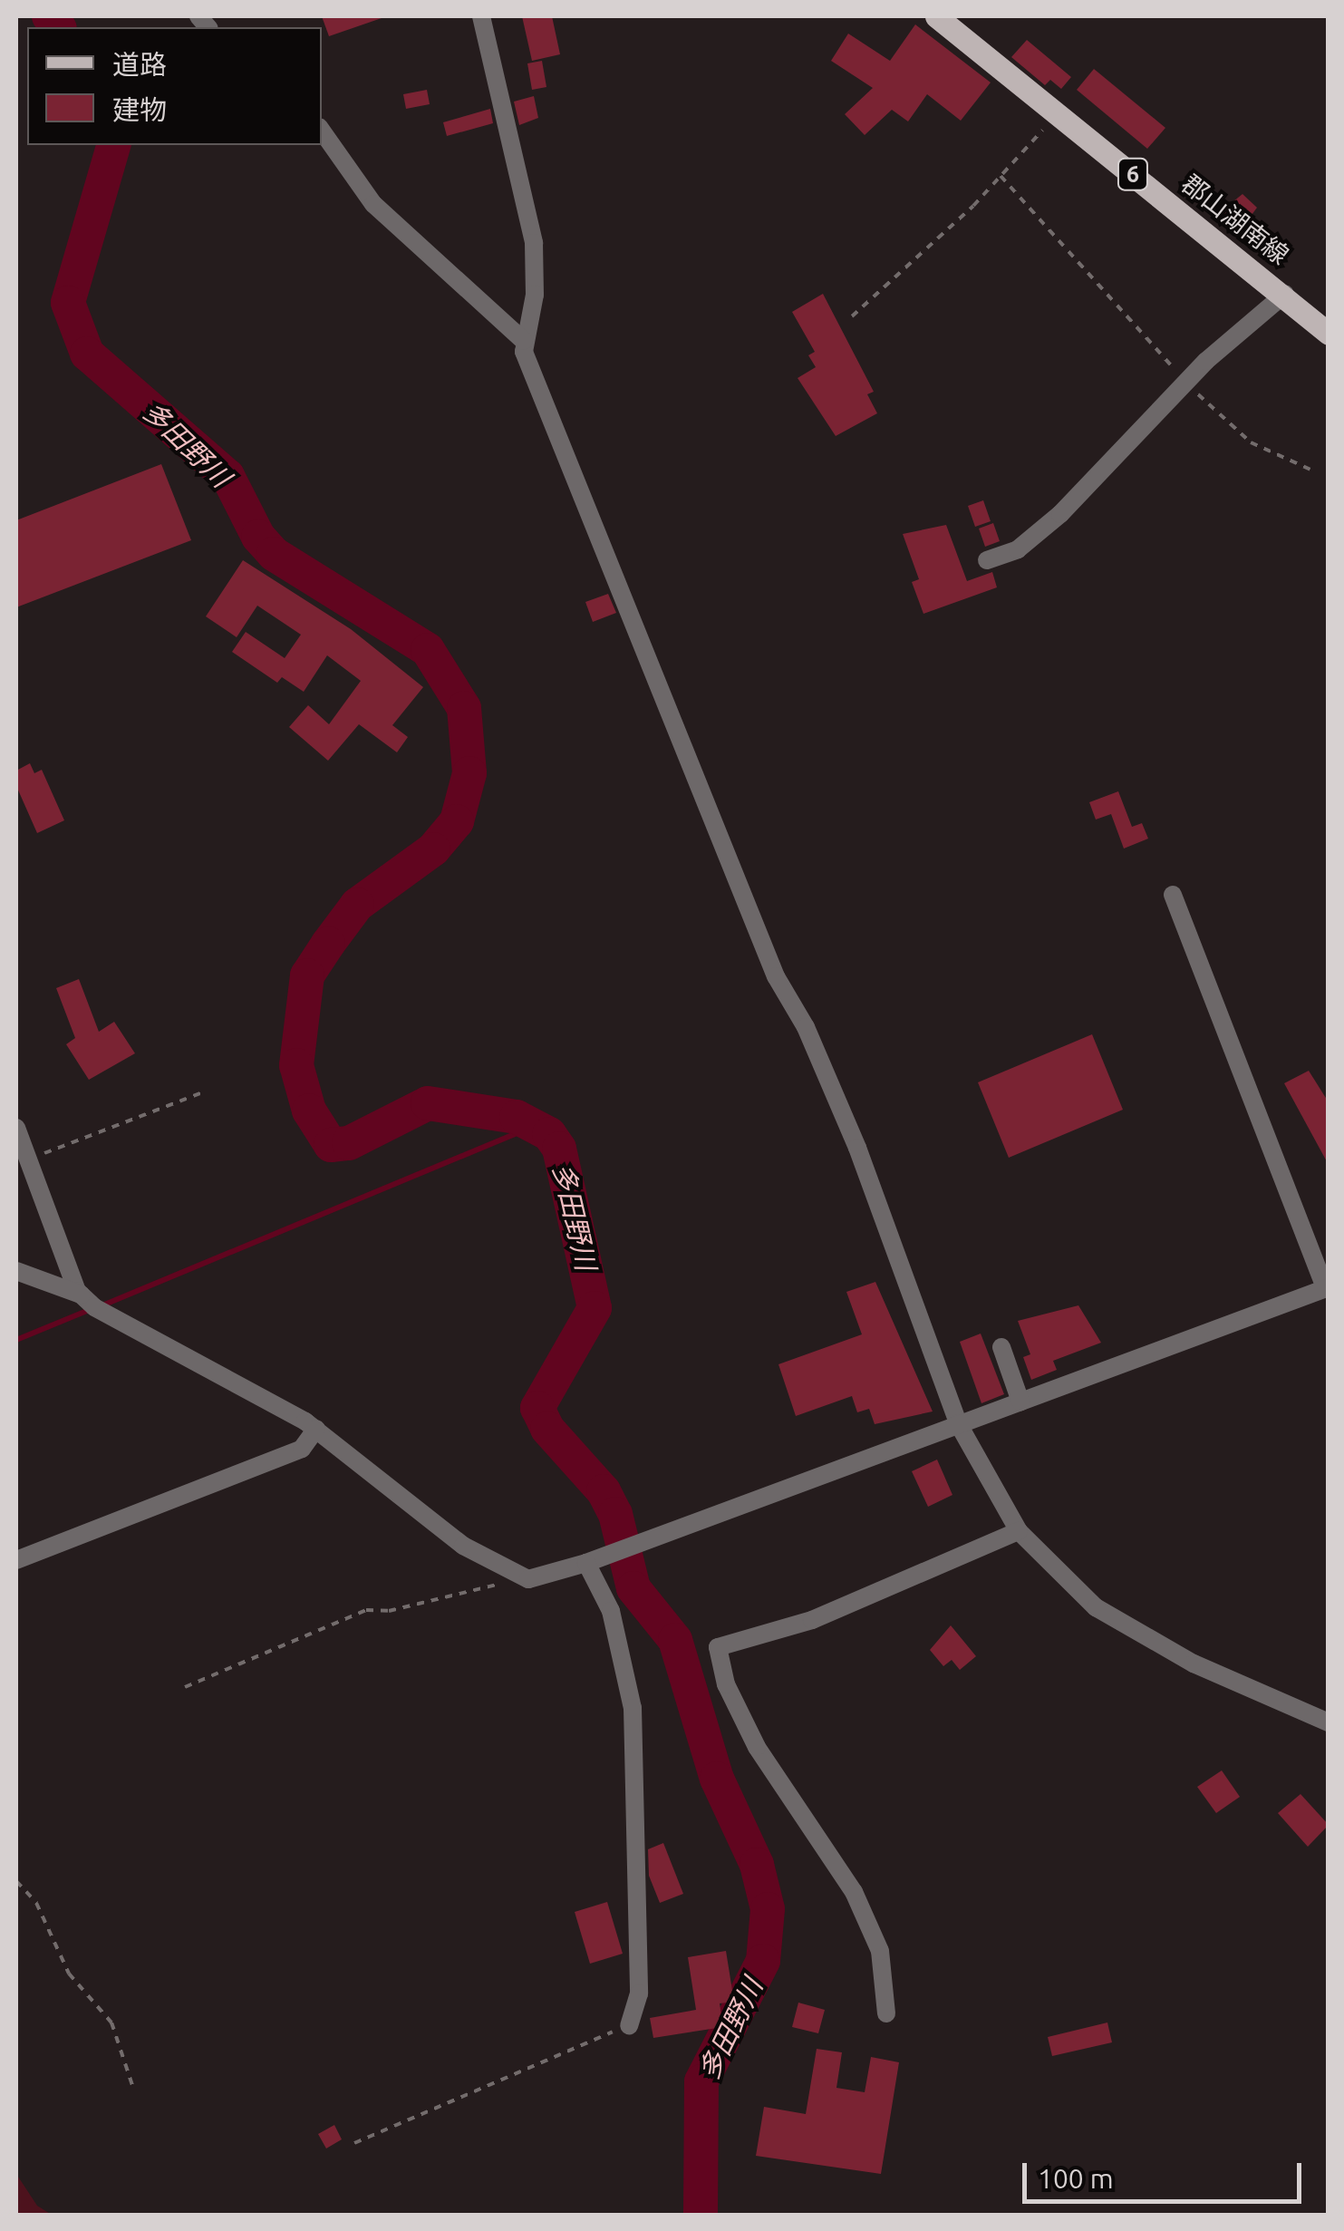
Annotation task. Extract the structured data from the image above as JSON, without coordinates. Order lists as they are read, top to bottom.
{
  "streets": {
    "main road": ["6", "郡山湖南線"]
  },
  "water": ["多田野川"],
  "legend": ["道路", "建物"],
  "scale_bar": "100 m"
}
